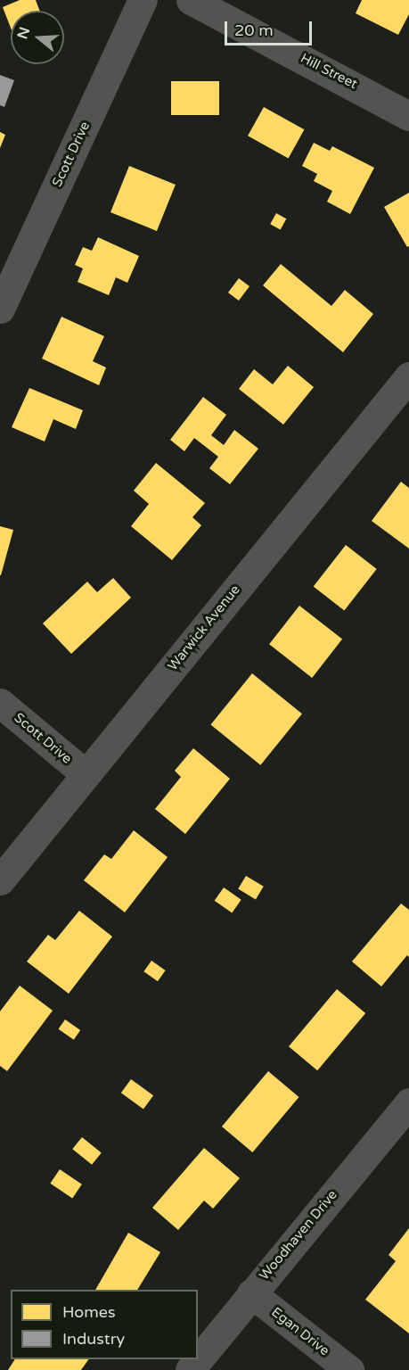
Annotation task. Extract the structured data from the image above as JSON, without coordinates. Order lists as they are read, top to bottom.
{
  "streets": {
    "street": [
      "Hill Street",
      "Scott Drive",
      "Warwick Avenue",
      "Woodhaven Drive",
      "Egan Drive"
    ]
  },
  "crossings": [
    ["Scott Drive", "Warwick Avenue"],
    ["Woodhaven Drive", "Egan Drive"]
  ],
  "legend": ["Homes", "Industry"],
  "scale_bar": "20 m",
  "north": "left"
}
